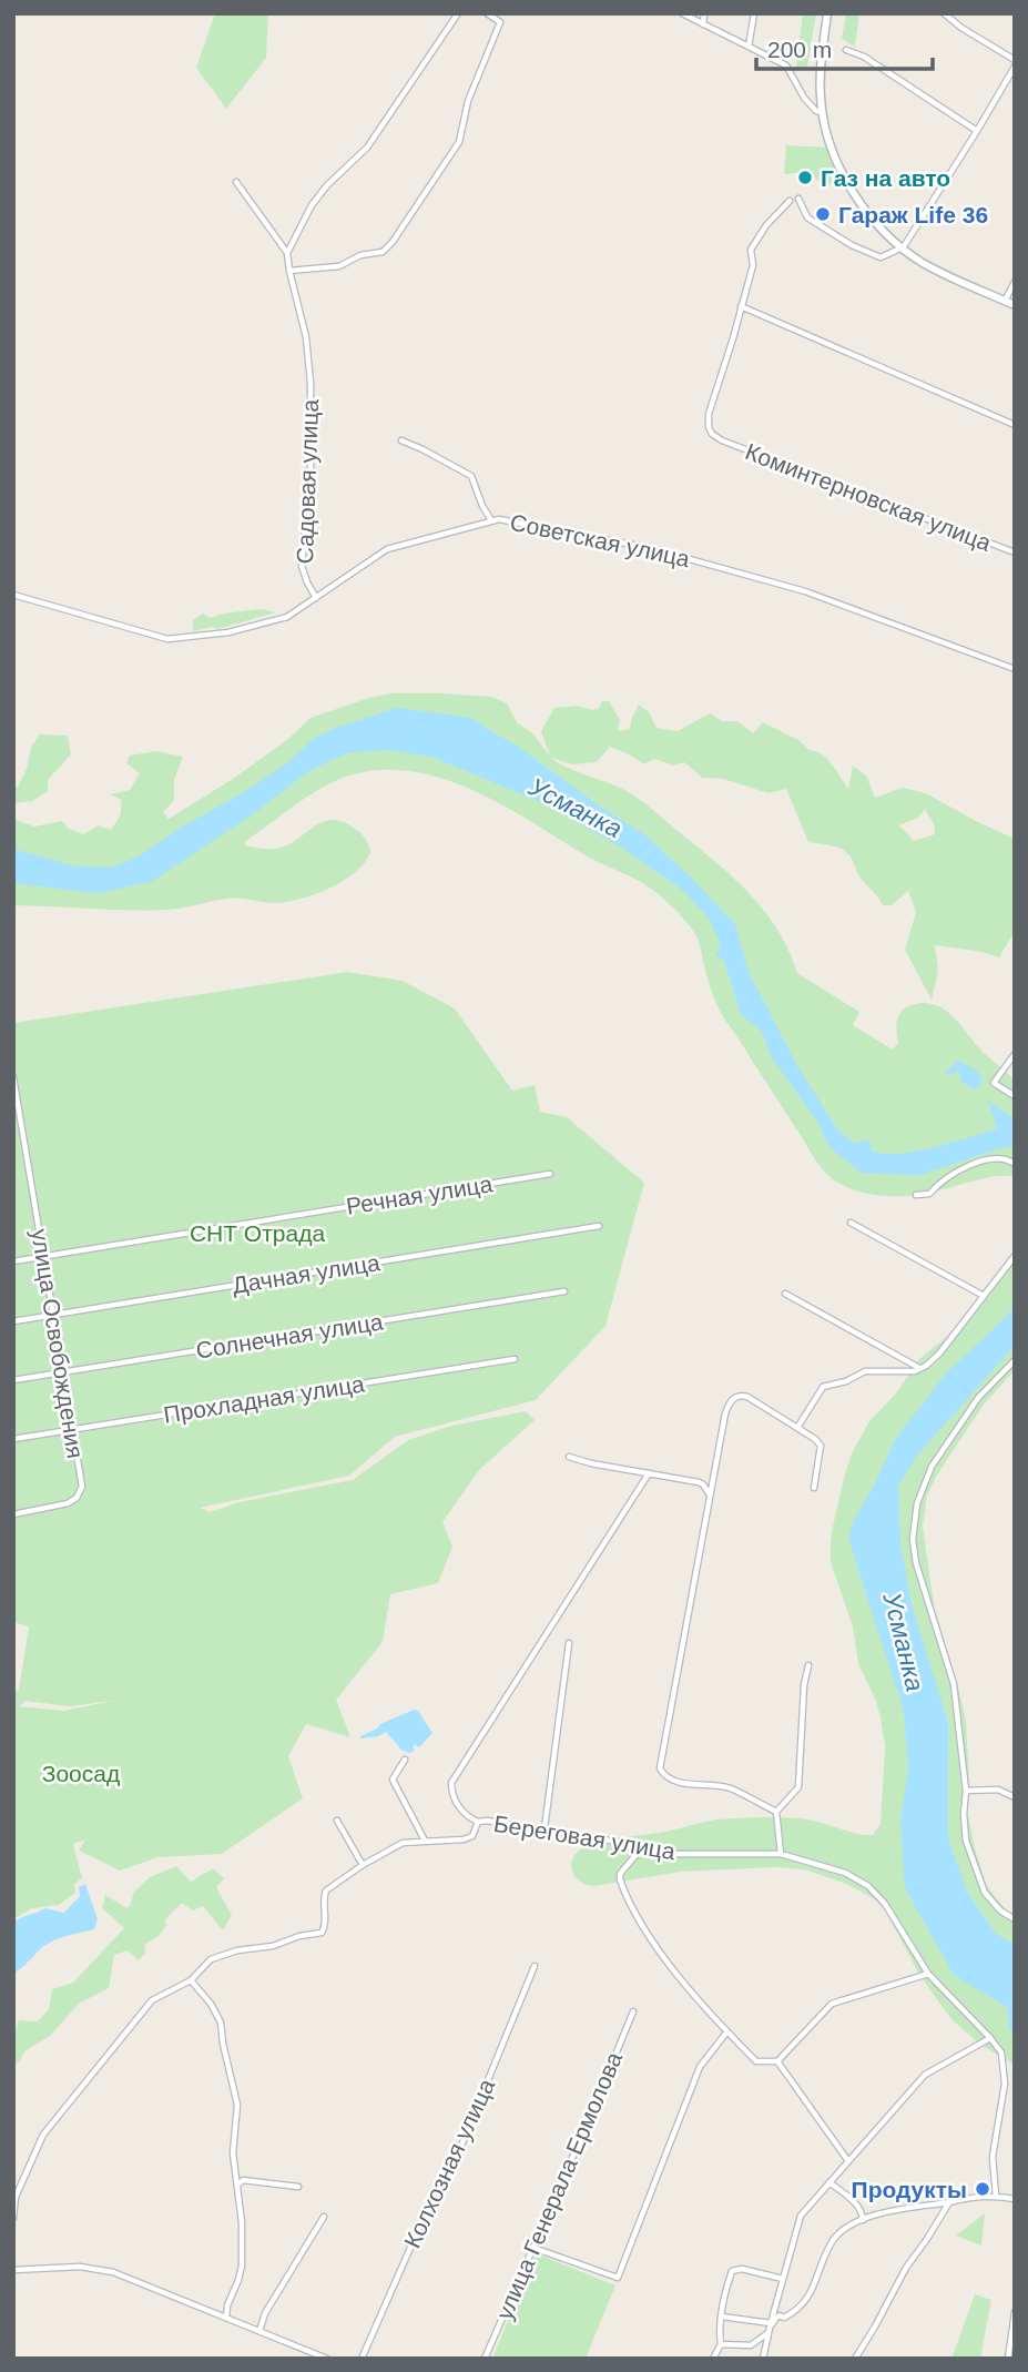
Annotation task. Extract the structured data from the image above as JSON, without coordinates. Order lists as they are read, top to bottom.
{
  "streets": {
    "street": [
      "Садовая улица",
      "Коминтерновская улица",
      "Советская улица",
      "Речная улица",
      "Дачная улица",
      "Солнечная улица",
      "улица Освобождения",
      "Прохладная улица",
      "Береговая улица",
      "Колхозная улица",
      "улица Генерала Ермолова"
    ]
  },
  "crossings": [
    ["Садовая улица", "Советская улица"],
    ["Речная улица", "улица Освобождения"],
    ["Дачная улица", "улица Освобождения"],
    ["Солнечная улица", "улица Освобождения"],
    ["улица Освобождения", "Прохладная улица"]
  ],
  "water": ["Усманка"],
  "parks": ["СНТ Отрада", "Зоосад"],
  "places": ["Газ на авто", "Гараж Life 36", "Продукты"],
  "scale_bar": "200 m"
}
